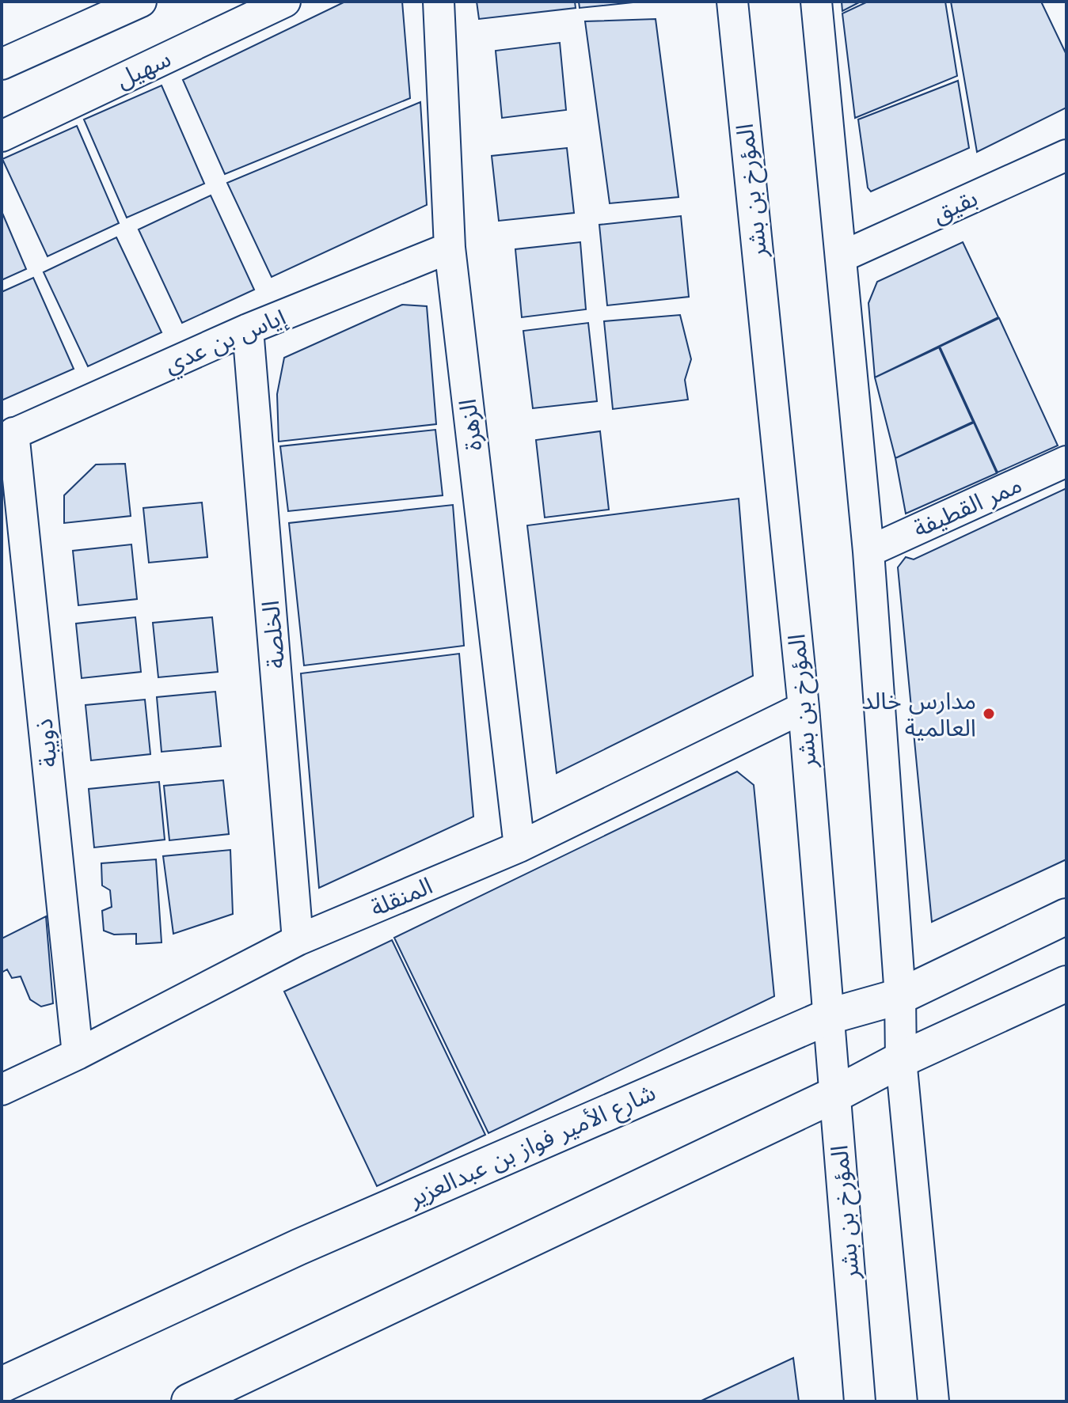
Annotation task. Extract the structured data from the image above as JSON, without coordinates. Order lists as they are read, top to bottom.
{
  "streets": {
    "main road": ["شارع الأمير فواز بن عبدالعزير"],
    "street": [
      "سهيل",
      "المؤرخ بن بشر",
      "بقيق",
      "إياس بن عدي",
      "الزهرة",
      "ممر القطيفة",
      "الخلصة",
      "ذويبة",
      "المنقلة"
    ]
  },
  "crossings": [
    ["المؤرخ بن بشر", "المنقلة"],
    ["المؤرخ بن بشر", "شارع الأمير فواز بن عبدالعزير"],
    ["إياس بن عدي", "الزهرة"],
    ["إياس بن عدي", "الخلصة"],
    ["إياس بن عدي", "ذويبة"],
    ["الزهرة", "المنقلة"],
    ["الخلصة", "المنقلة"],
    ["ذويبة", "المنقلة"]
  ],
  "places": ["مدارس خالد العالمية"]
}
